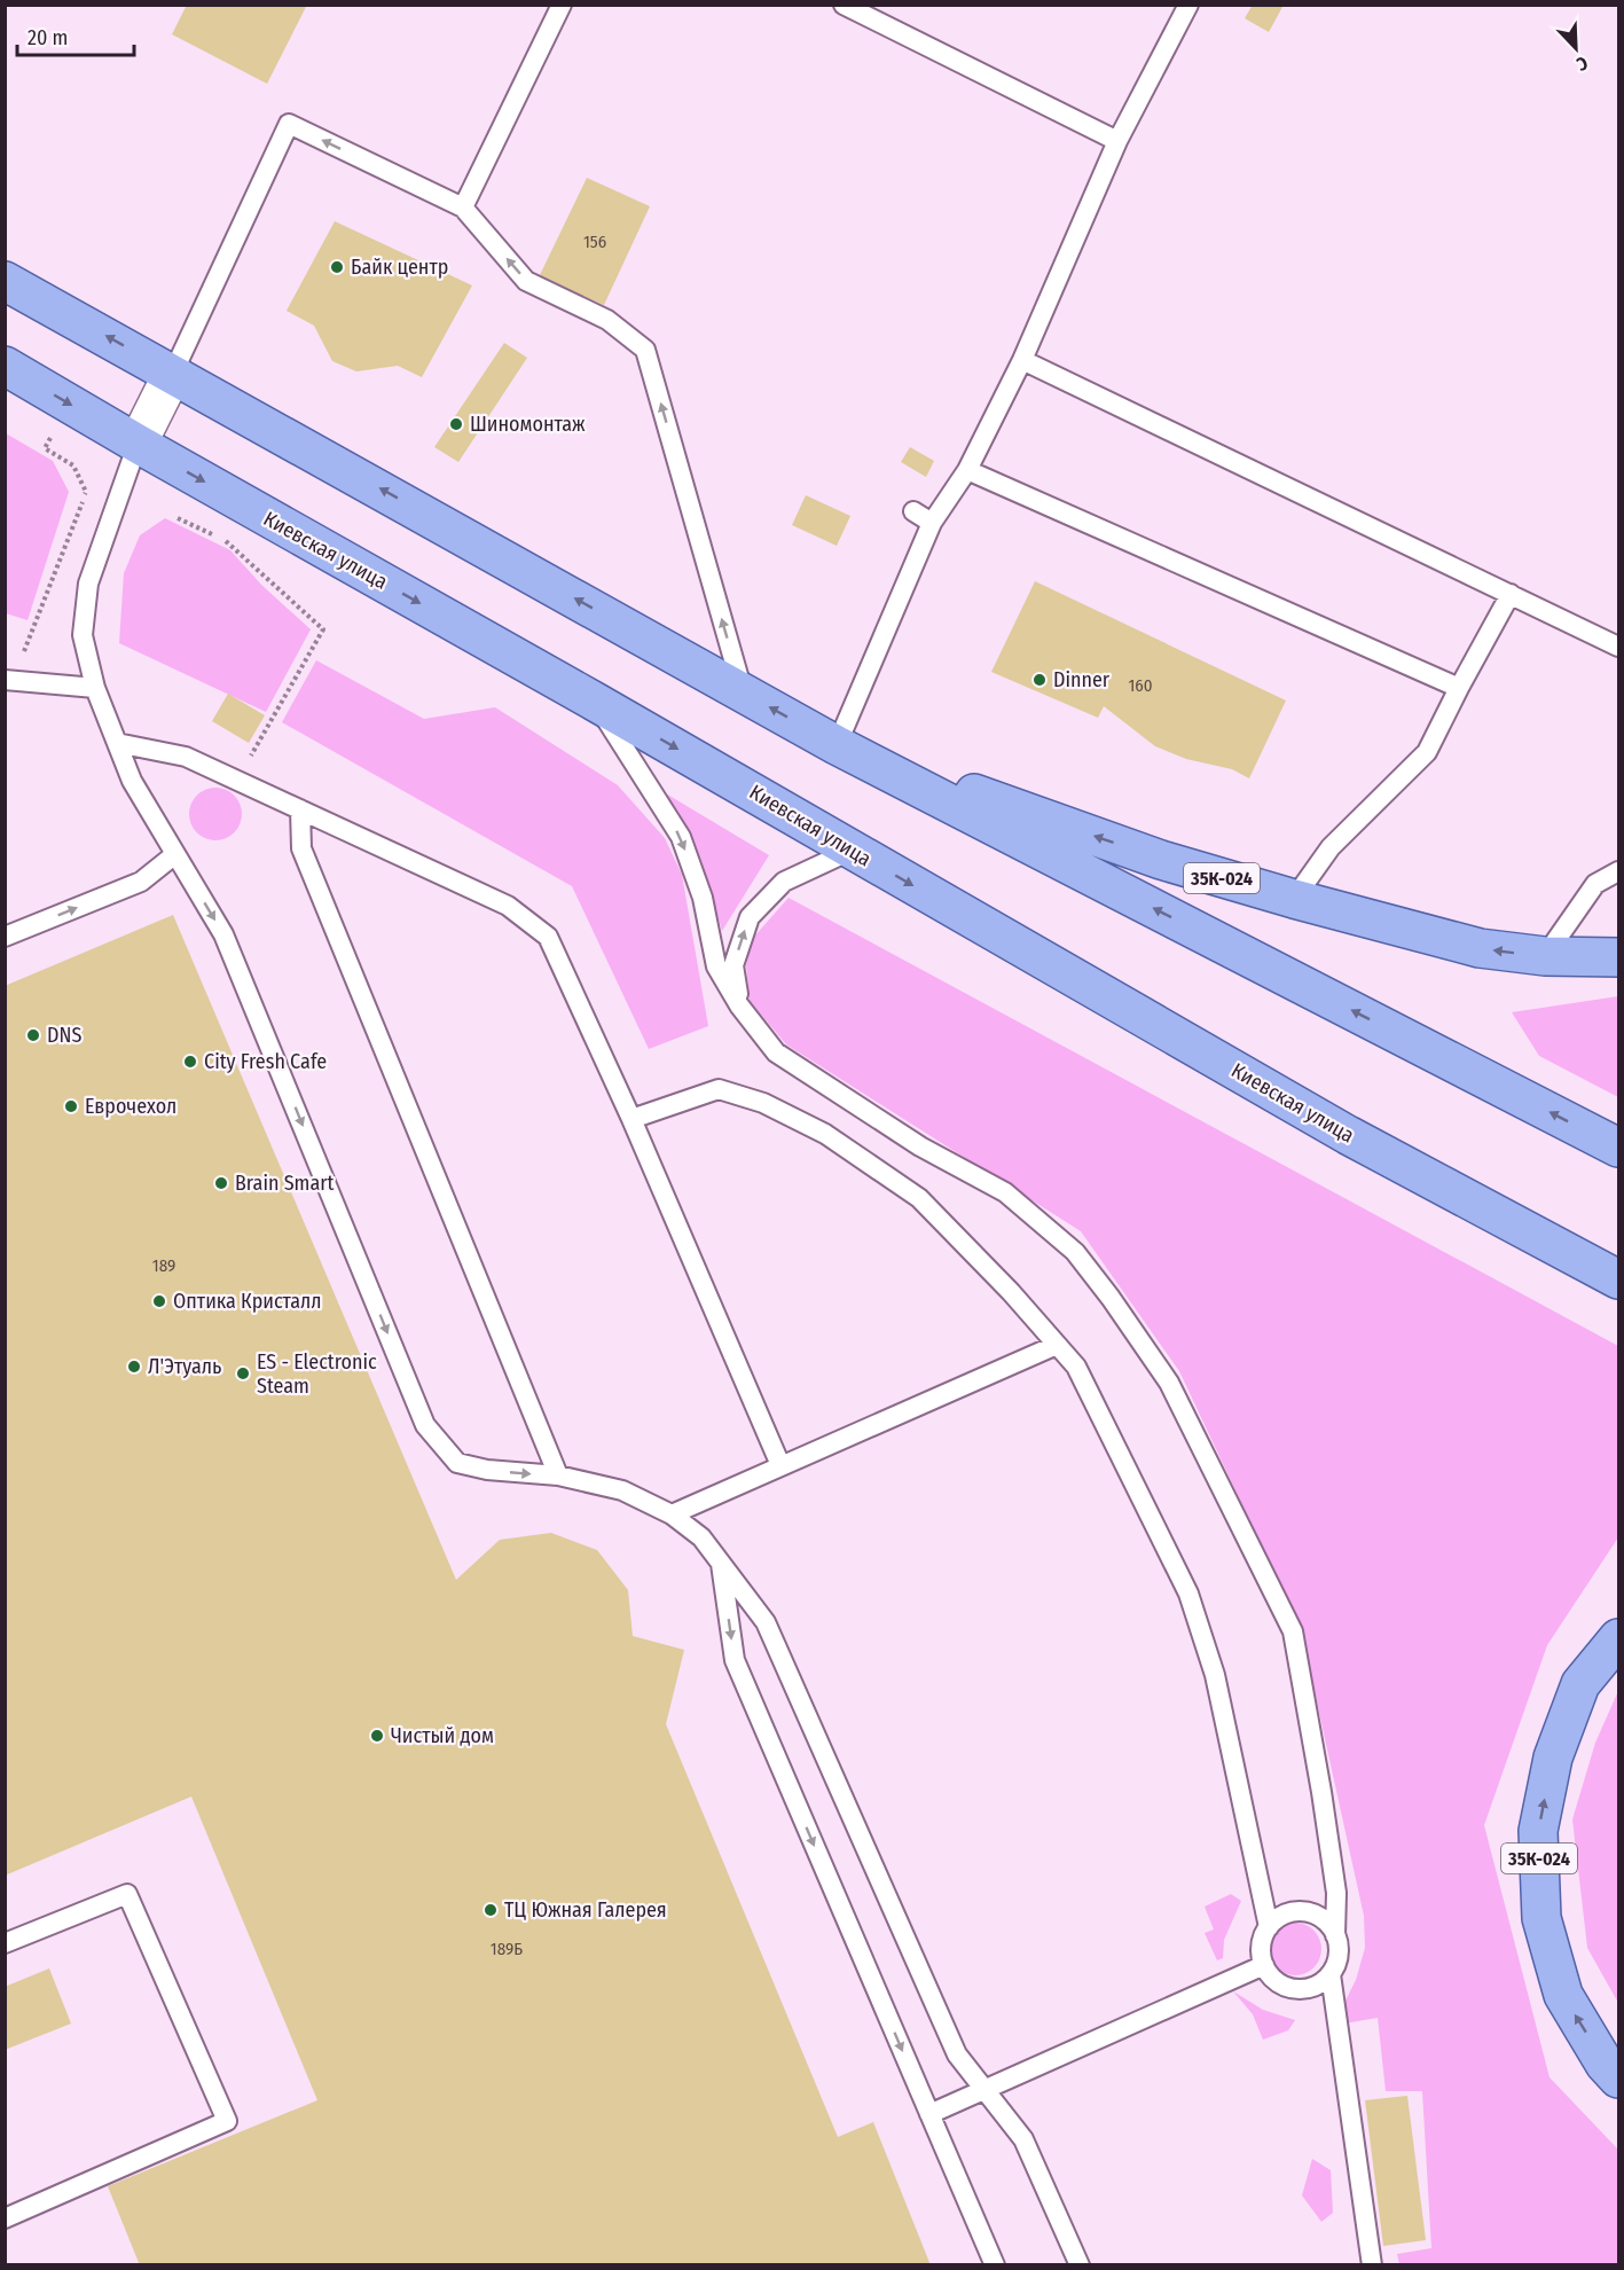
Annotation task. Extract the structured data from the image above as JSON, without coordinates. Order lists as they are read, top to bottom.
{
  "streets": {
    "main road": ["Киевская улица", "35К-024"]
  },
  "places": [
    "Байк центр",
    "Шиномонтаж",
    "Dinner",
    "DNS",
    "City Fresh Cafe",
    "Еврочехол",
    "Brain Smart",
    "Оптика Кристалл",
    "Л'Этуаль",
    "ES - Electronic Steam",
    "Чистый дом",
    "ТЦ Южная Галерея"
  ],
  "house_numbers": [
    "156",
    "160",
    "189",
    "189Б"
  ],
  "scale_bar": "20 m",
  "north": "bottom right"
}
